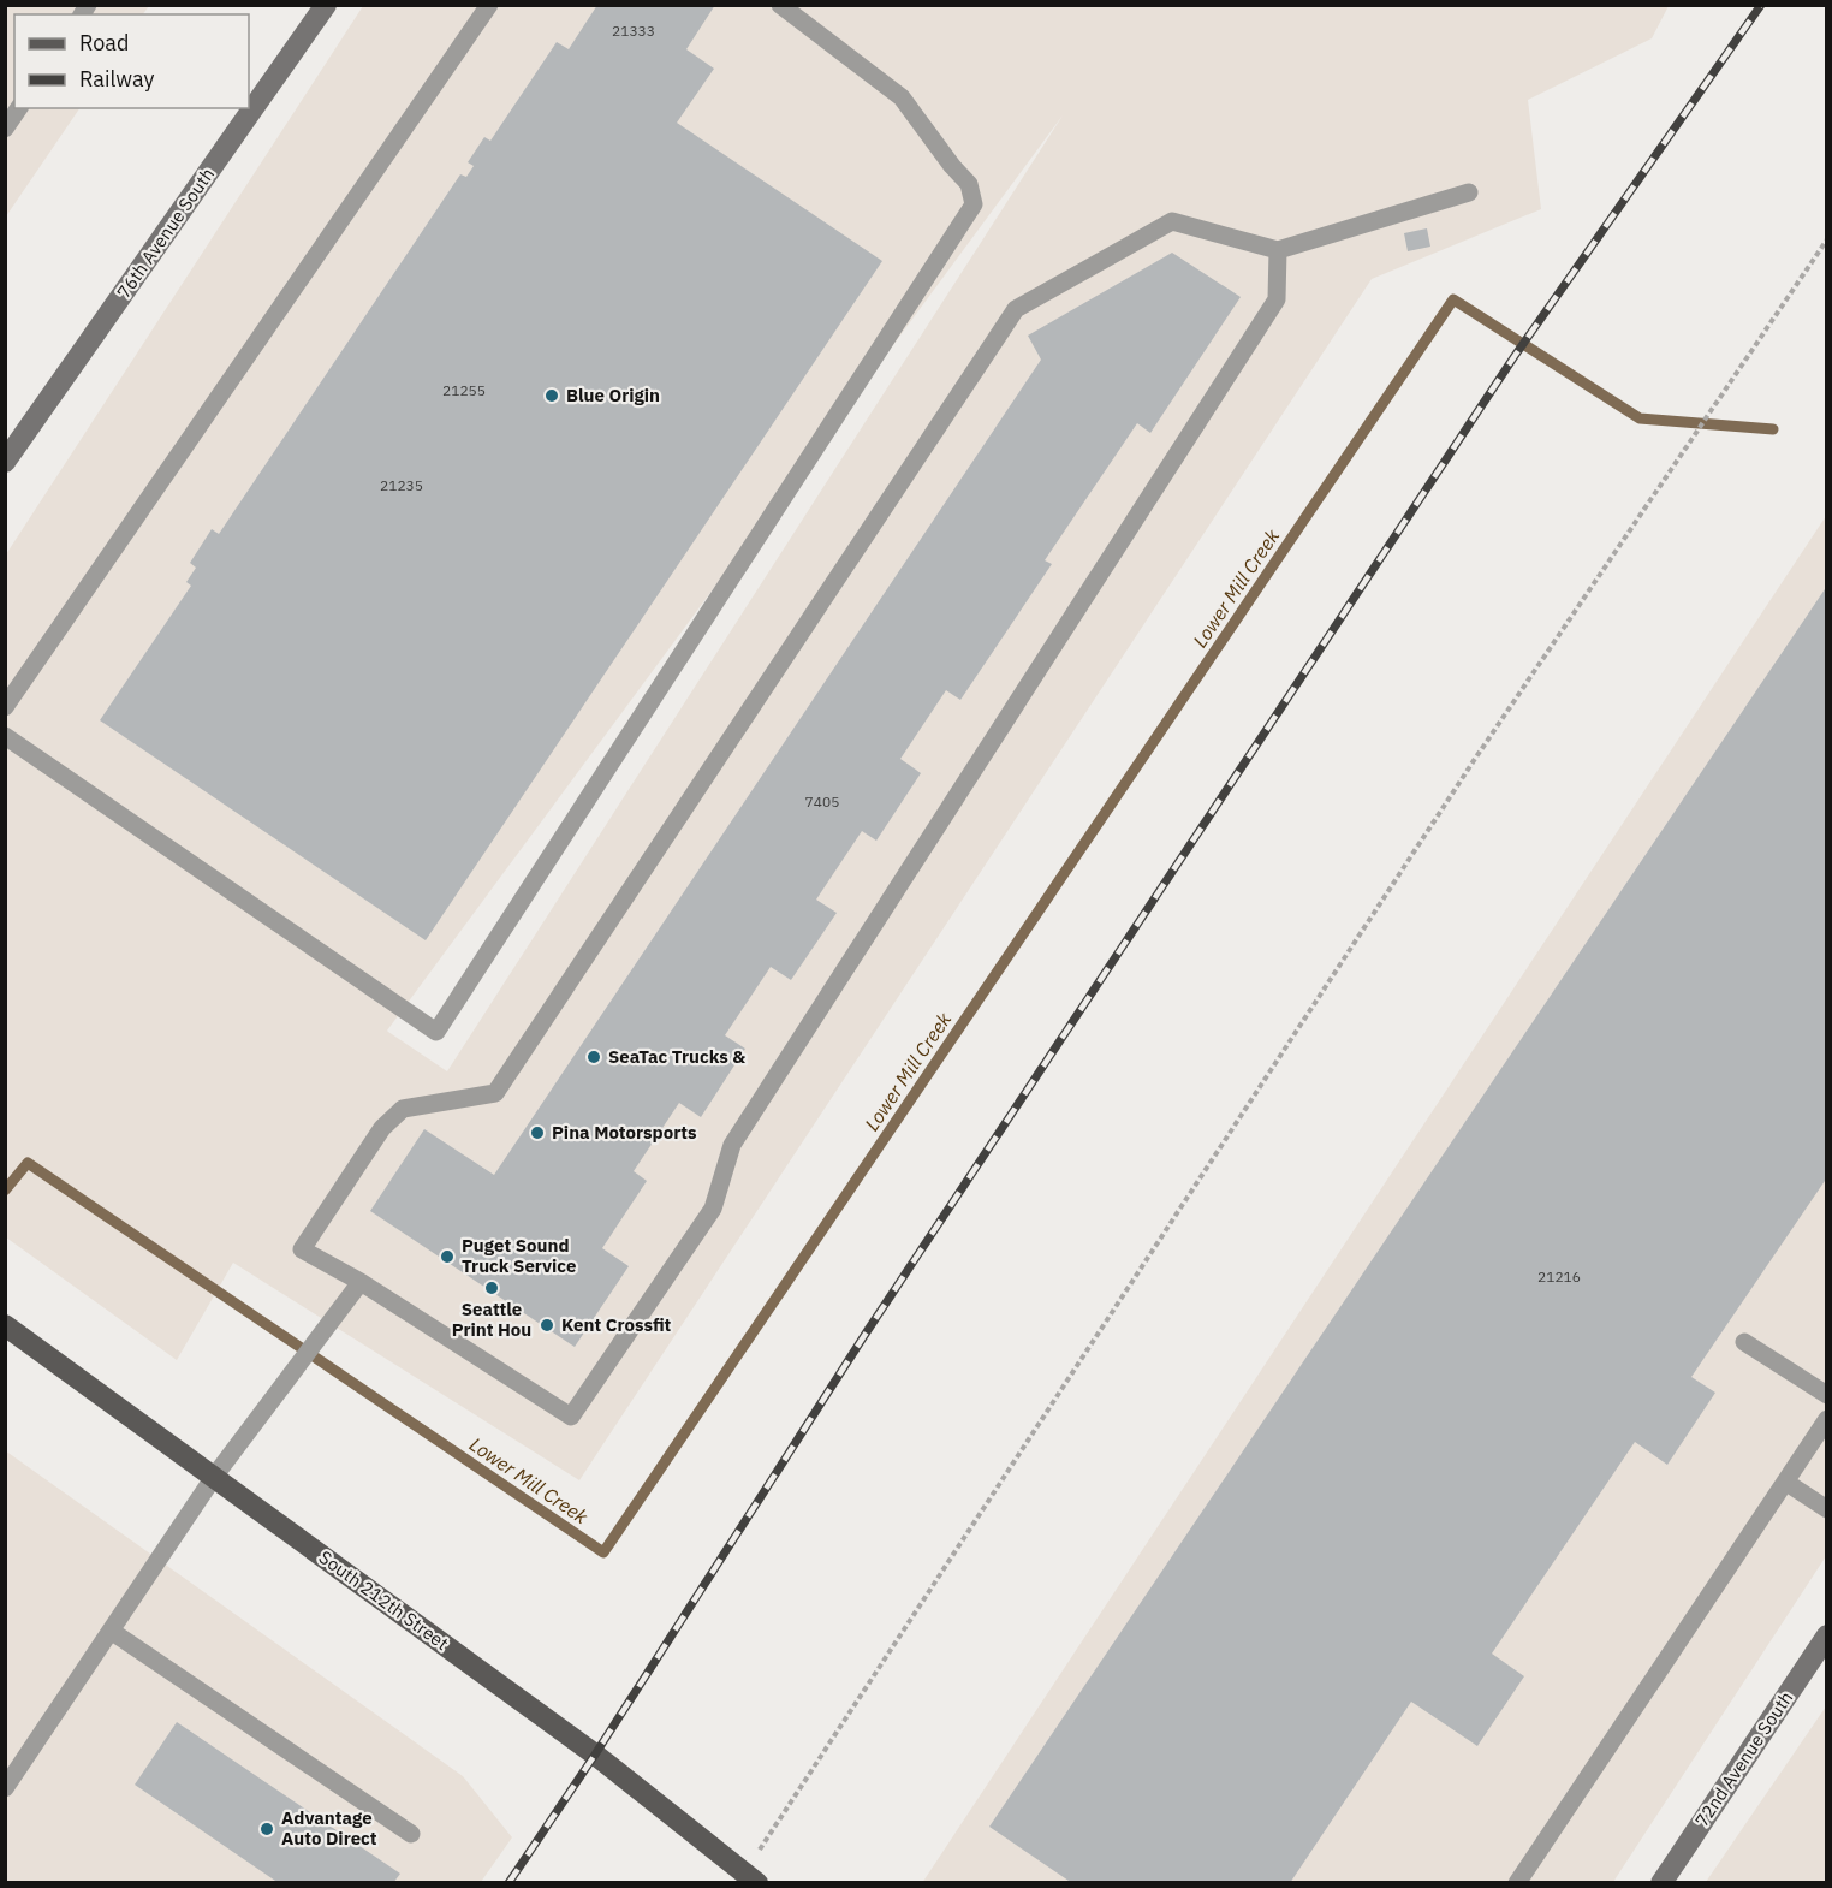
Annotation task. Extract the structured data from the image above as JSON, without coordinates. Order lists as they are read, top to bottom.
{
  "streets": {
    "main road": ["South 212th Street"],
    "street": ["76th Avenue South", "72nd Avenue South"]
  },
  "water": ["Lower Mill Creek"],
  "places": [
    "Blue Origin",
    "SeaTac Trucks &",
    "Pina Motorsports",
    "Puget Sound Truck Service",
    "Seattle Print Hou",
    "Kent Crossfit",
    "Advantage Auto Direct"
  ],
  "house_numbers": [
    "21333",
    "21255",
    "21235",
    "7405",
    "21216"
  ],
  "legend": ["Road", "Railway"]
}
